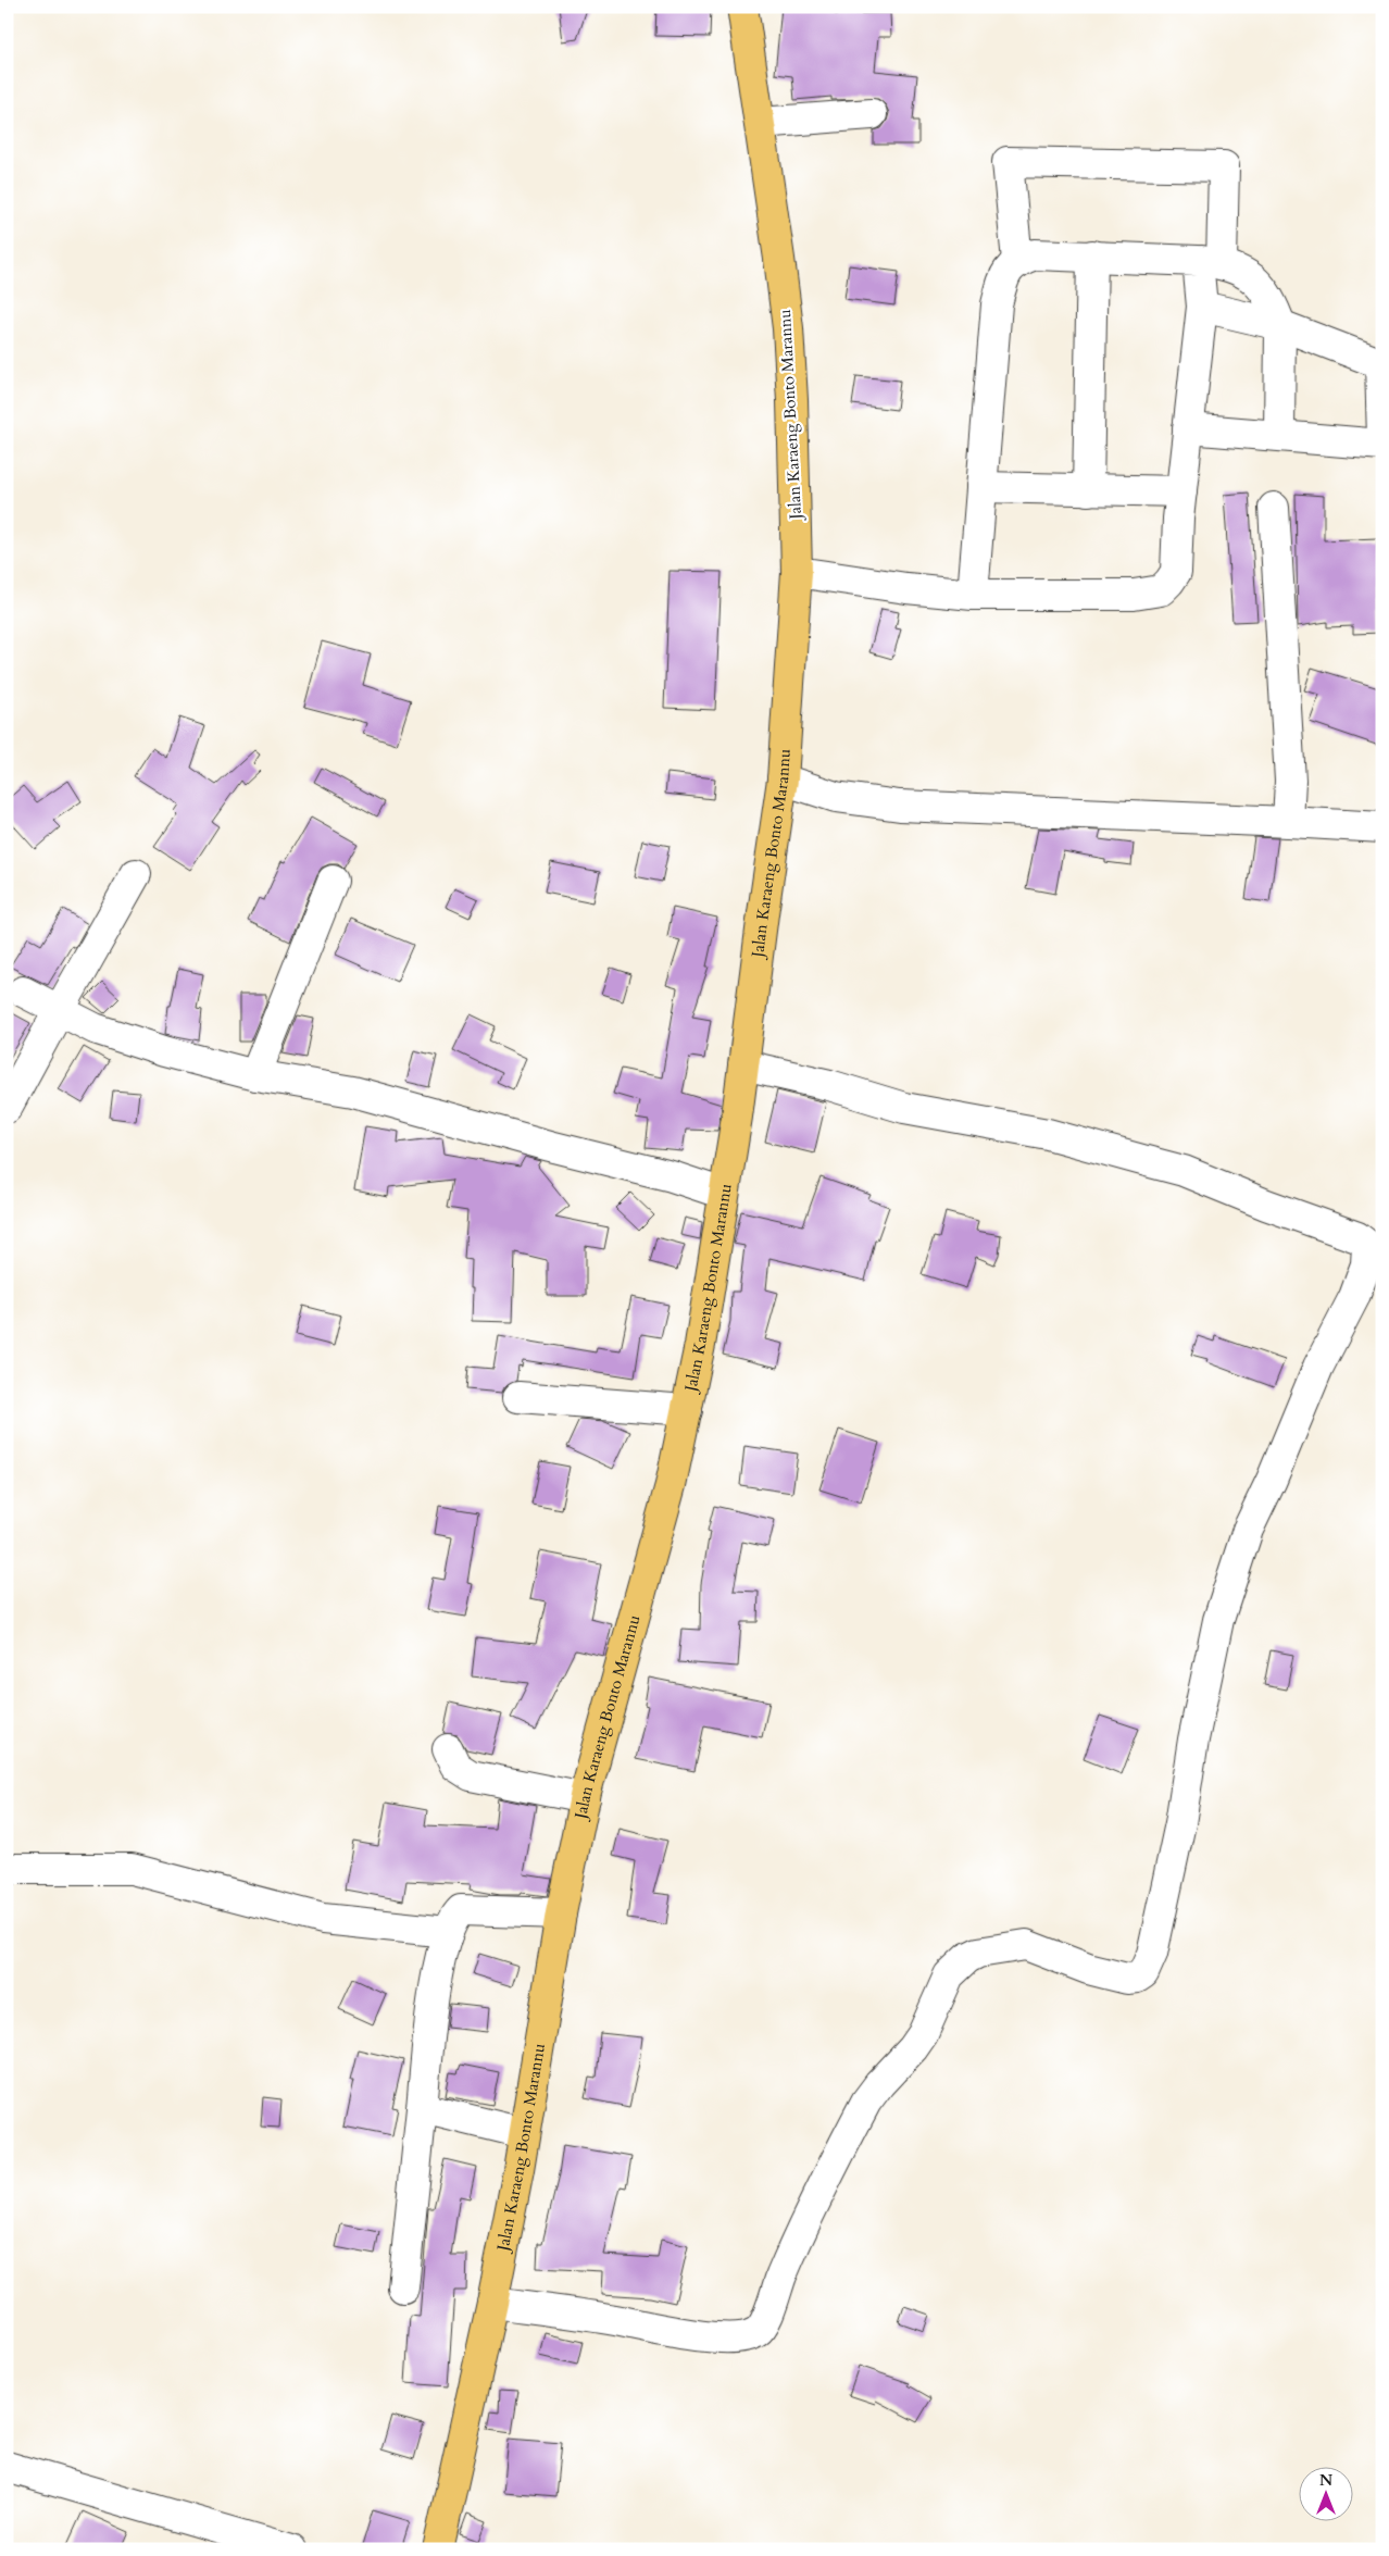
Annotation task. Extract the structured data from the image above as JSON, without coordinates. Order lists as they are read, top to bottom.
{
  "streets": {
    "main road": ["Jalan Karaeng Bonto Marannu"]
  },
  "north": "top"
}
